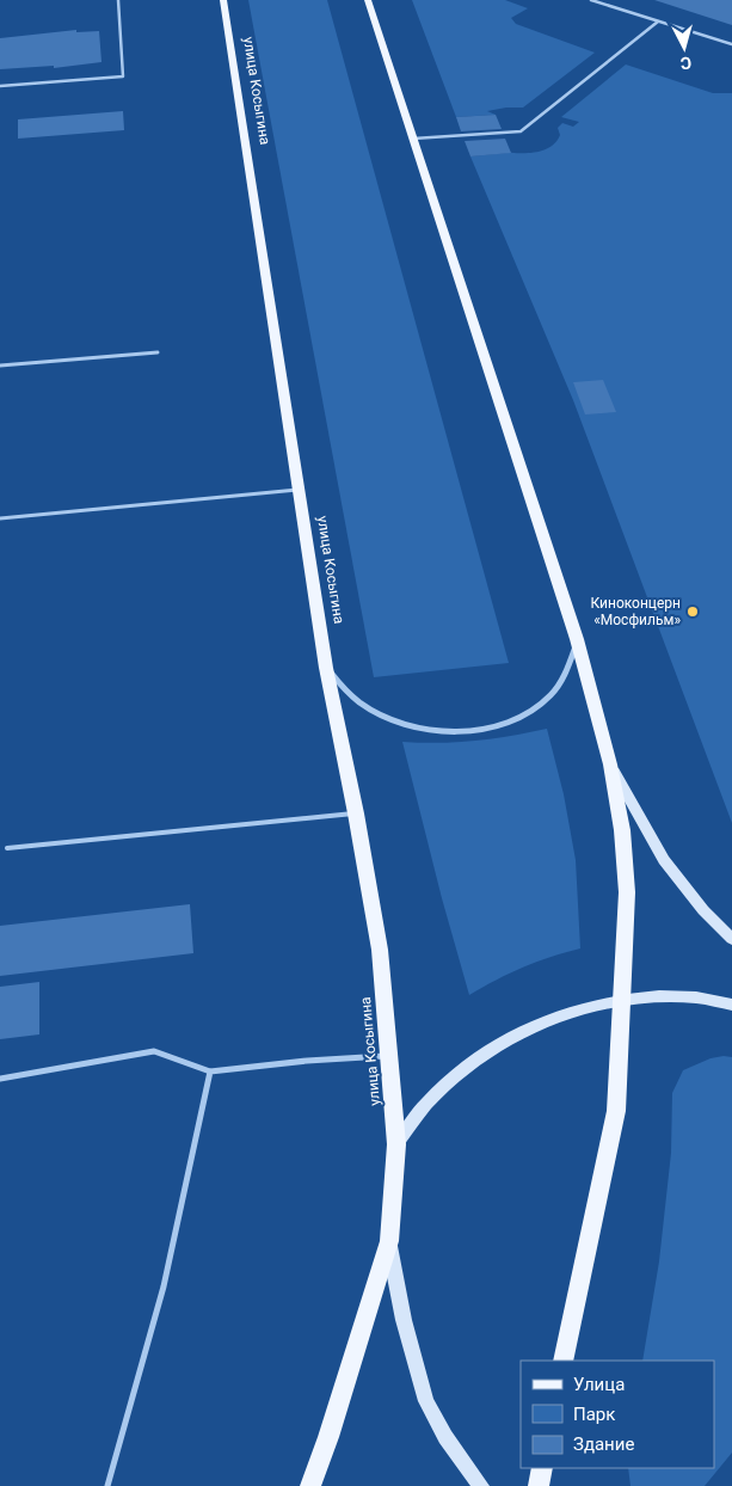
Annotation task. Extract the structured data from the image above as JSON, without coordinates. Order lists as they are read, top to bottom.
{
  "streets": {
    "main road": ["улица Косыгина"]
  },
  "places": ["Киноконцерн «Мосфильм»"],
  "legend": ["Улица", "Парк", "Здание"],
  "north": "bottom"
}
